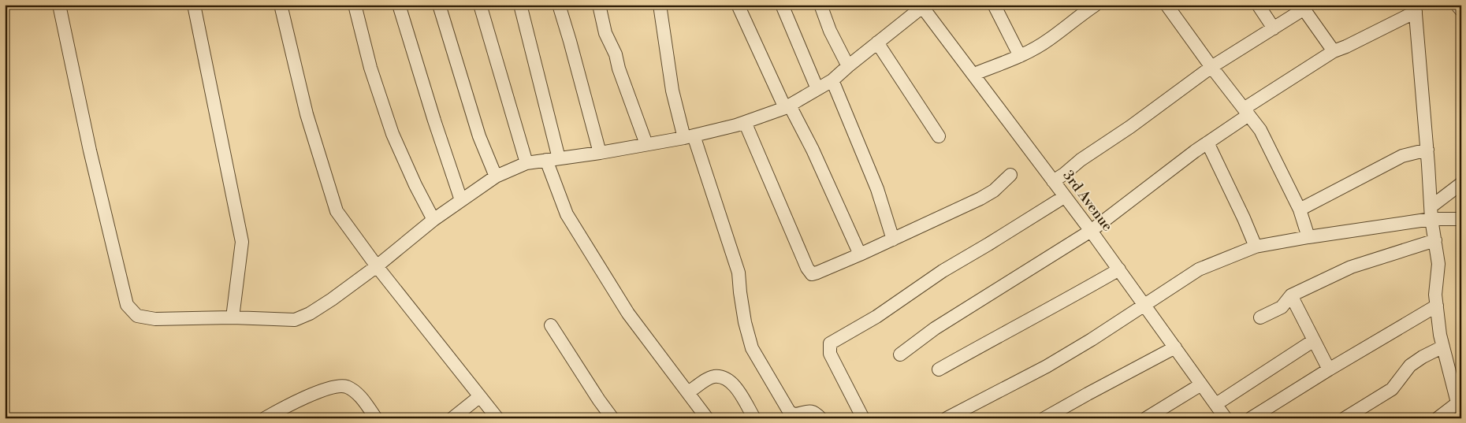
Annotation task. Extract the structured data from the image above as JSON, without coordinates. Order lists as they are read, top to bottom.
{
  "streets": {
    "street": ["3rd Avenue"]
  }
}
